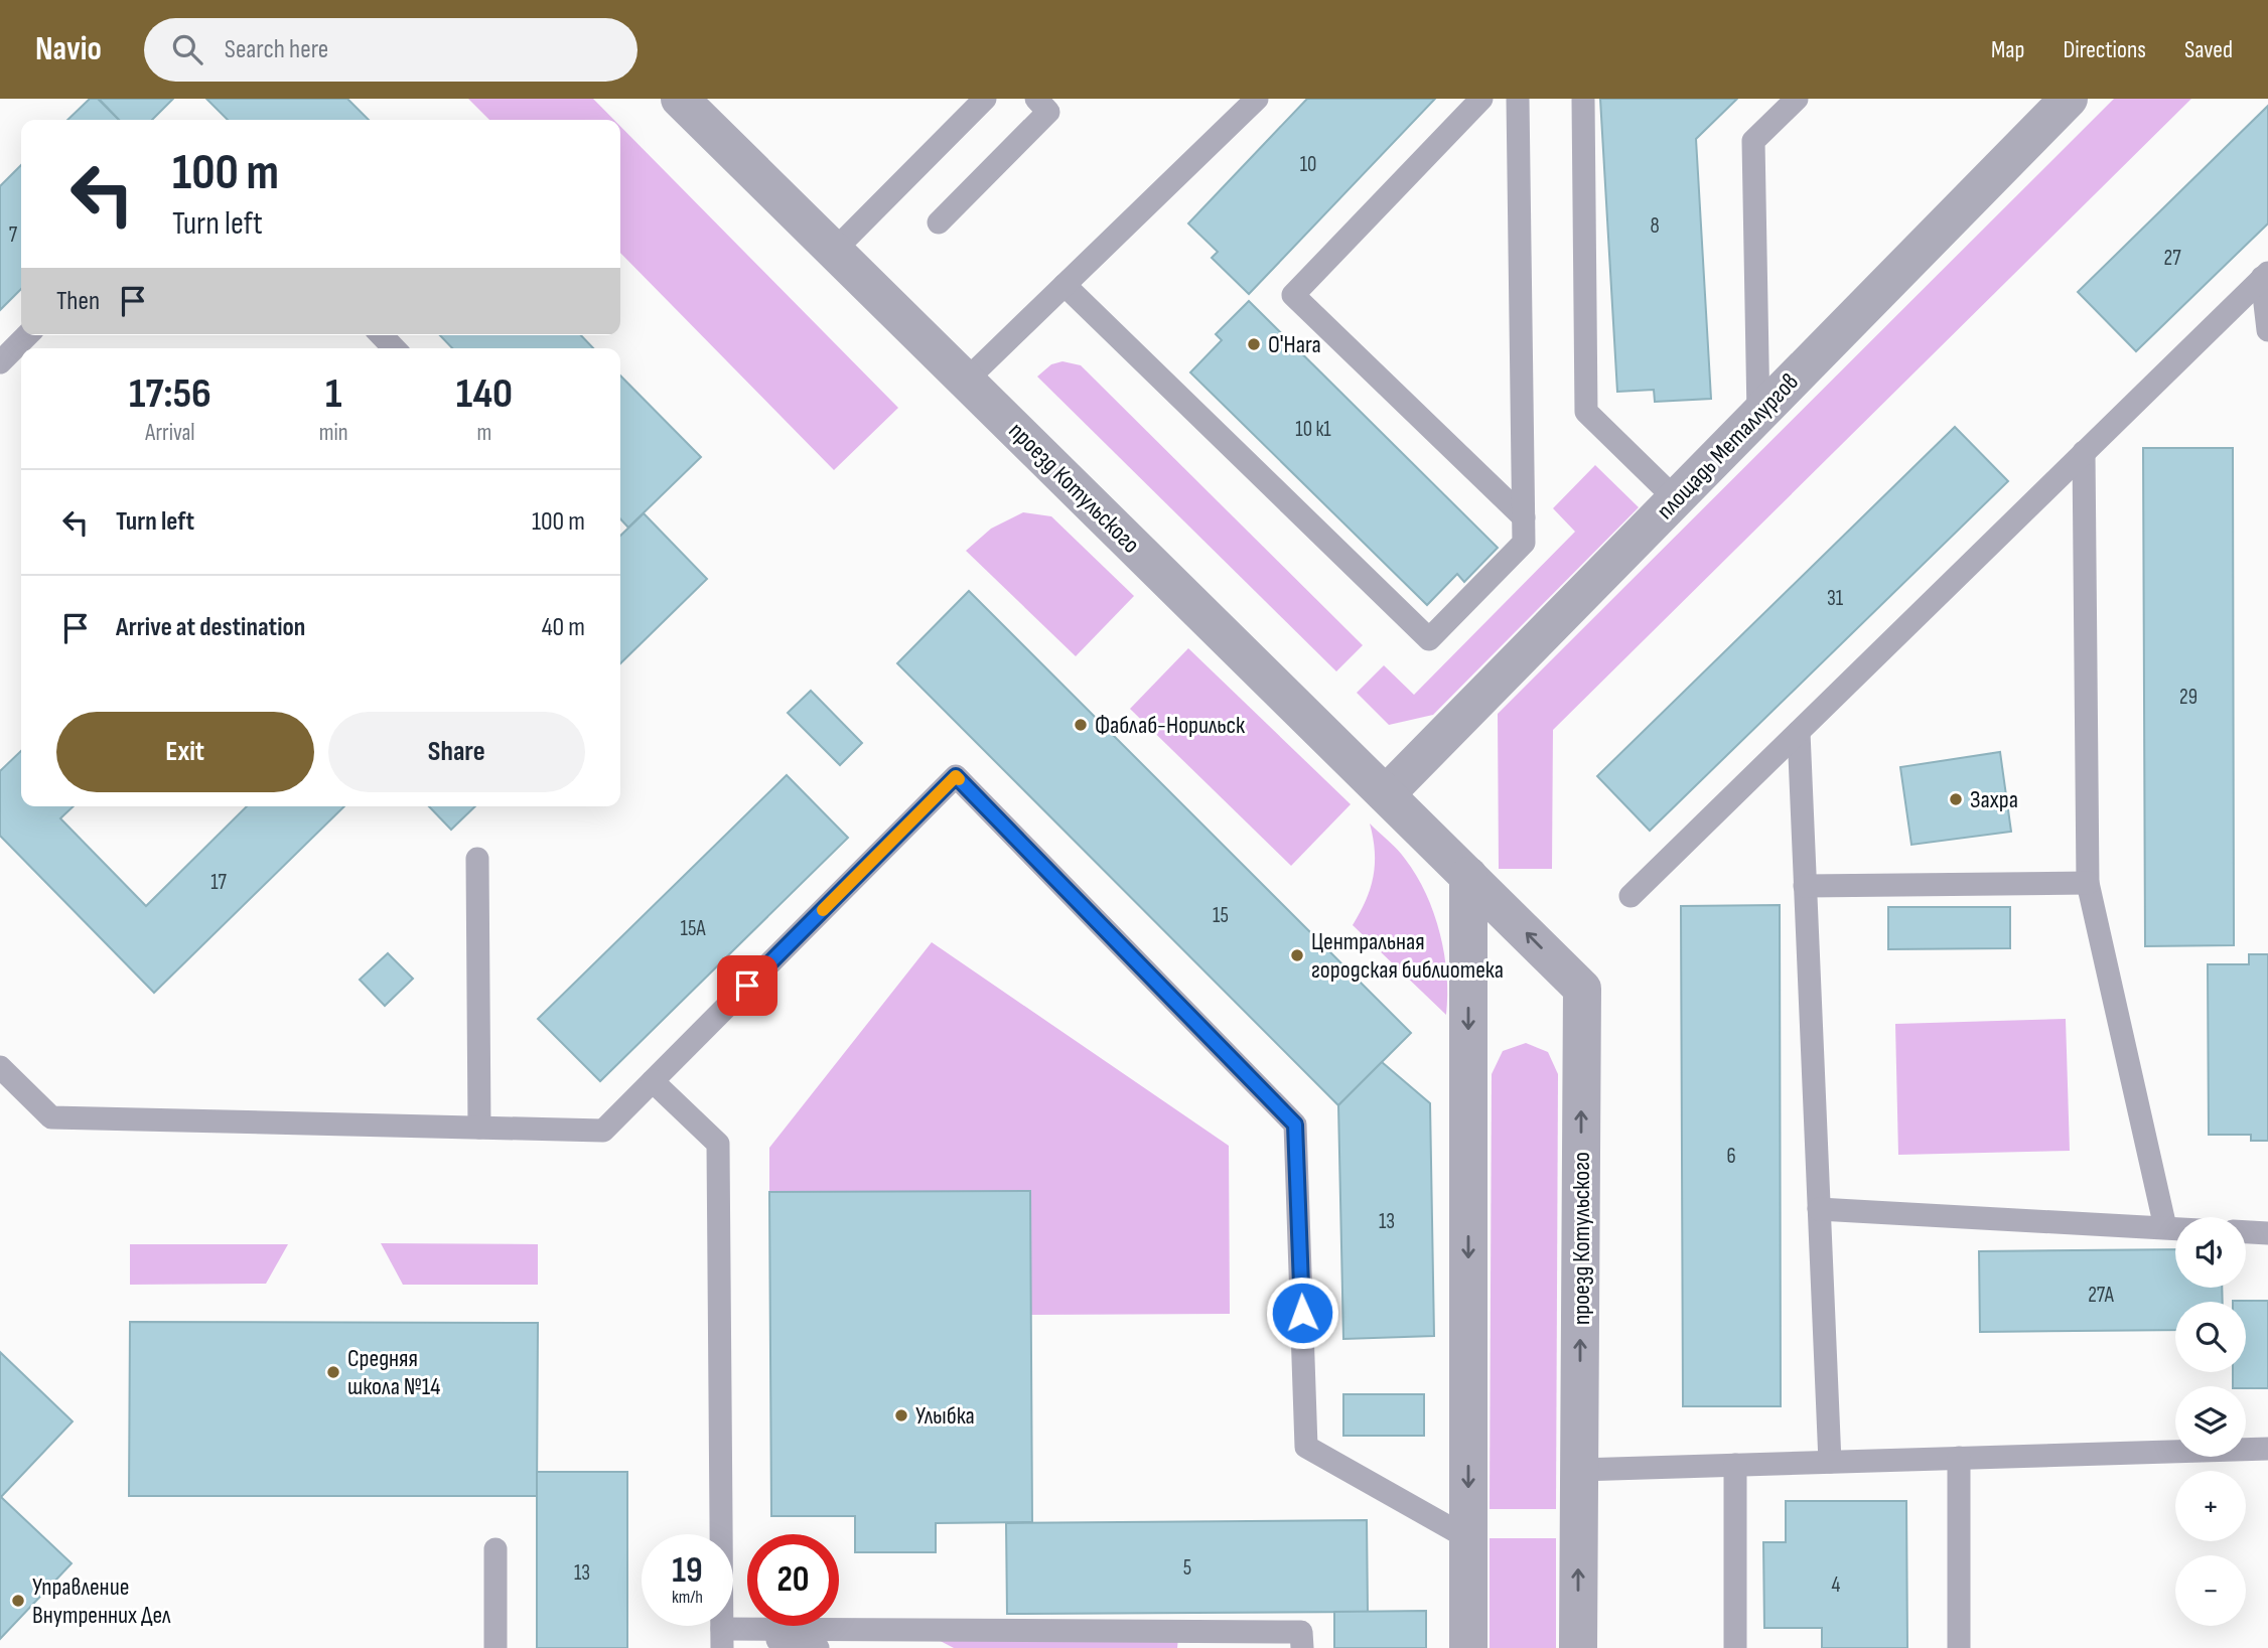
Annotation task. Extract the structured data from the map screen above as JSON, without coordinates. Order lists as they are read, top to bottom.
{
  "streets": {
    "street": ["площадь Металлургов", "проезд Котульского"]
  },
  "crossings": [
    ["площадь Металлургов", "проезд Котульского"]
  ],
  "places": [
    "O'Hara",
    "Фаблаб-Норильск",
    "Захра",
    "Центральная городская библиотека",
    "Средняя школа №14",
    "Улыбка",
    "Управление Внутренних Дел"
  ],
  "house_numbers": [
    "10",
    "8",
    "7",
    "27",
    "10 к1",
    "31",
    "29",
    "17",
    "15",
    "15А",
    "6",
    "13",
    "27А",
    "5",
    "13",
    "4"
  ],
  "page": {
    "header": "Navio",
    "search": "Search here",
    "nav": ["Map", "Directions", "Saved"],
    "turn": ["100 m", "Turn left"],
    "then": "Then",
    "eta": [
      "17:56",
      "Arrival",
      "1",
      "min",
      "140",
      "m"
    ],
    "list": [
      {
        "name": "Turn left",
        "value": "100 m"
      },
      {
        "name": "Arrive at destination",
        "value": "40 m"
      }
    ],
    "buttons": ["Exit", "Share"],
    "map_buttons": ["+", "−"],
    "speed": "19 km/h",
    "limit": "20"
  }
}
